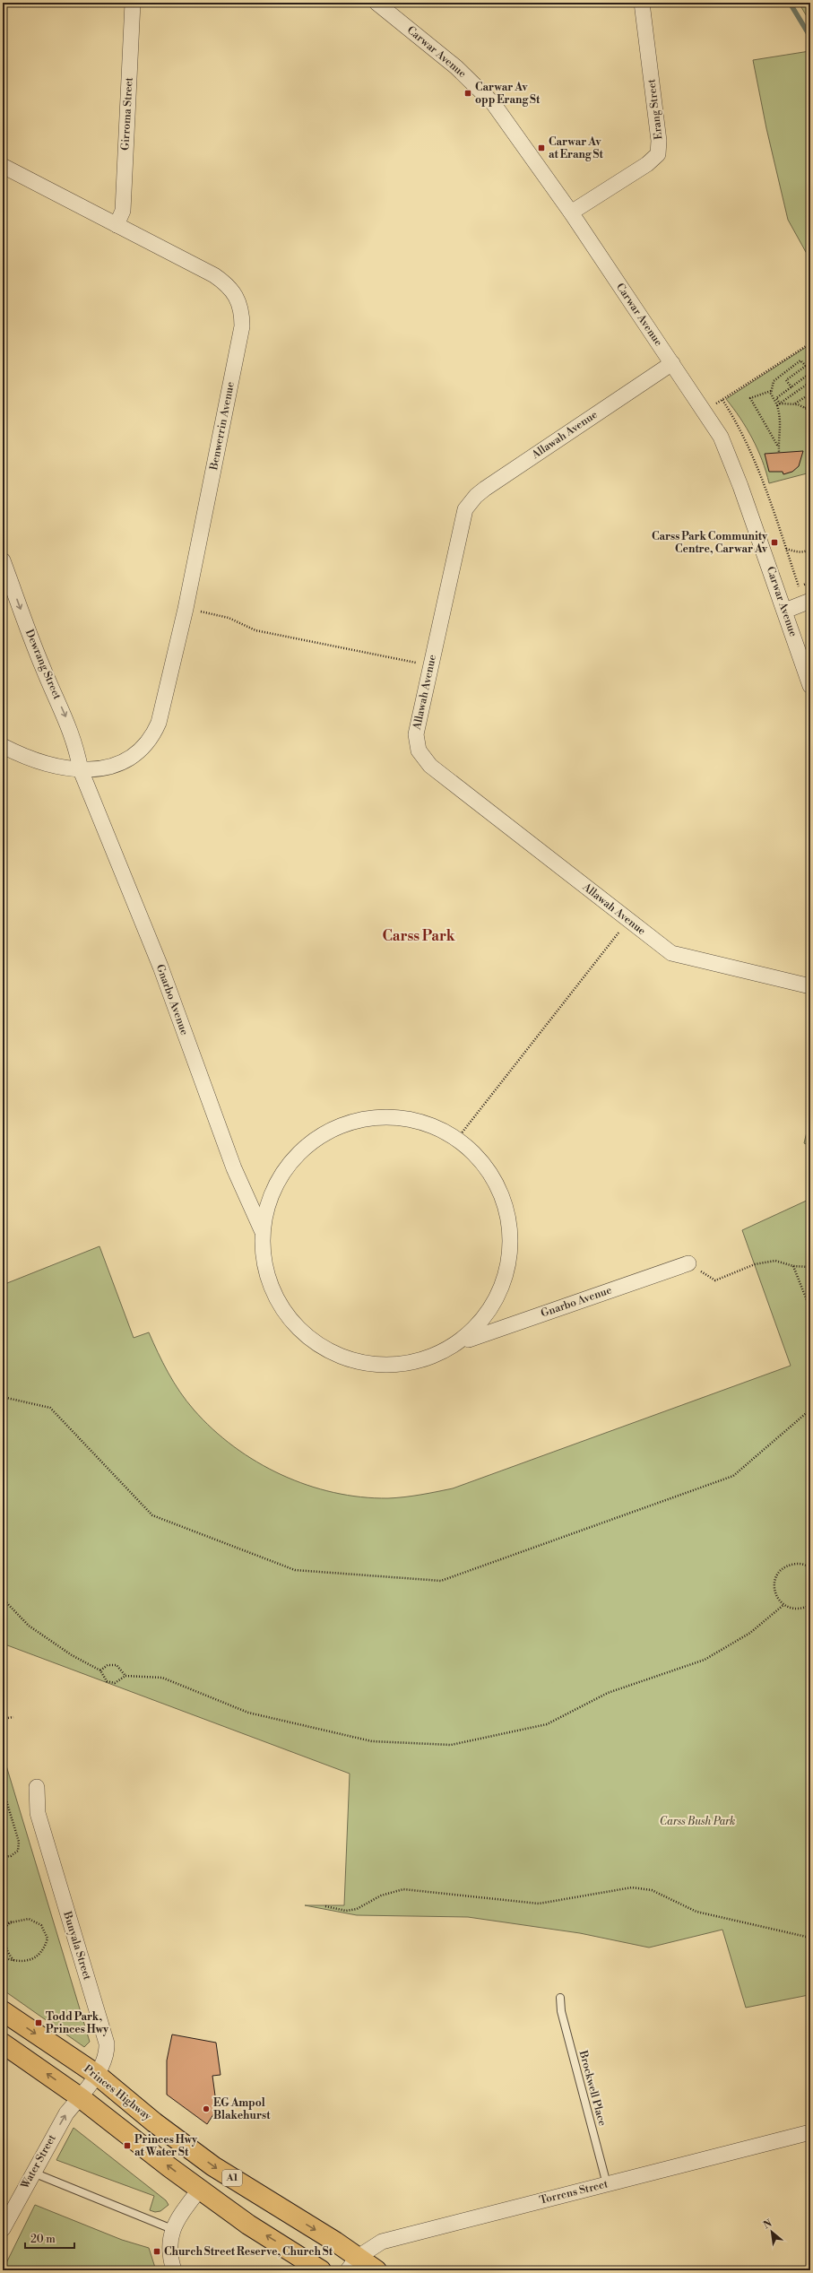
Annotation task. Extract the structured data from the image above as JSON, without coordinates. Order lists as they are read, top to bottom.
{
  "streets": {
    "highway": ["Princes Highway", "A1"],
    "street": [
      "Carwar Avenue",
      "Erang Street",
      "Girroma Street",
      "Benwerrin Avenue",
      "Allawah Avenue",
      "Dewrang Street",
      "Gnarbo Avenue",
      "Bunyala Street",
      "Water Street",
      "Torrens Street"
    ],
    "lane": ["Brockwell Place"]
  },
  "crossings": [
    ["Carwar Avenue", "Erang Street"],
    ["Carwar Avenue", "Allawah Avenue"],
    ["Girroma Street", "Benwerrin Avenue"],
    ["Benwerrin Avenue", "Dewrang Street"],
    ["Benwerrin Avenue", "Gnarbo Avenue"],
    ["Dewrang Street", "Gnarbo Avenue"],
    ["Bunyala Street", "Princes Highway"],
    ["Bunyala Street", "Water Street"],
    ["Bunyala Street", "A1"],
    ["Brockwell Place", "Torrens Street"],
    ["Princes Highway", "Torrens Street"],
    ["Water Street", "A1"]
  ],
  "one_way": ["Dewrang Street", "Water Street"],
  "districts": ["Carss Park"],
  "parks": ["Carss Bush Park"],
  "places": {
    "transit": [
      "Carwar Av opp Erang St",
      "Carwar Av at Erang St",
      "Carss Park Community Centre, Carwar Av",
      "Todd Park, Princes Hwy",
      "Princes Hwy at Water St",
      "Church Street Reserve, Church St"
    ],
    "other": ["EG Ampol Blakehurst"]
  },
  "scale_bar": "20 m",
  "north": "top left"
}
